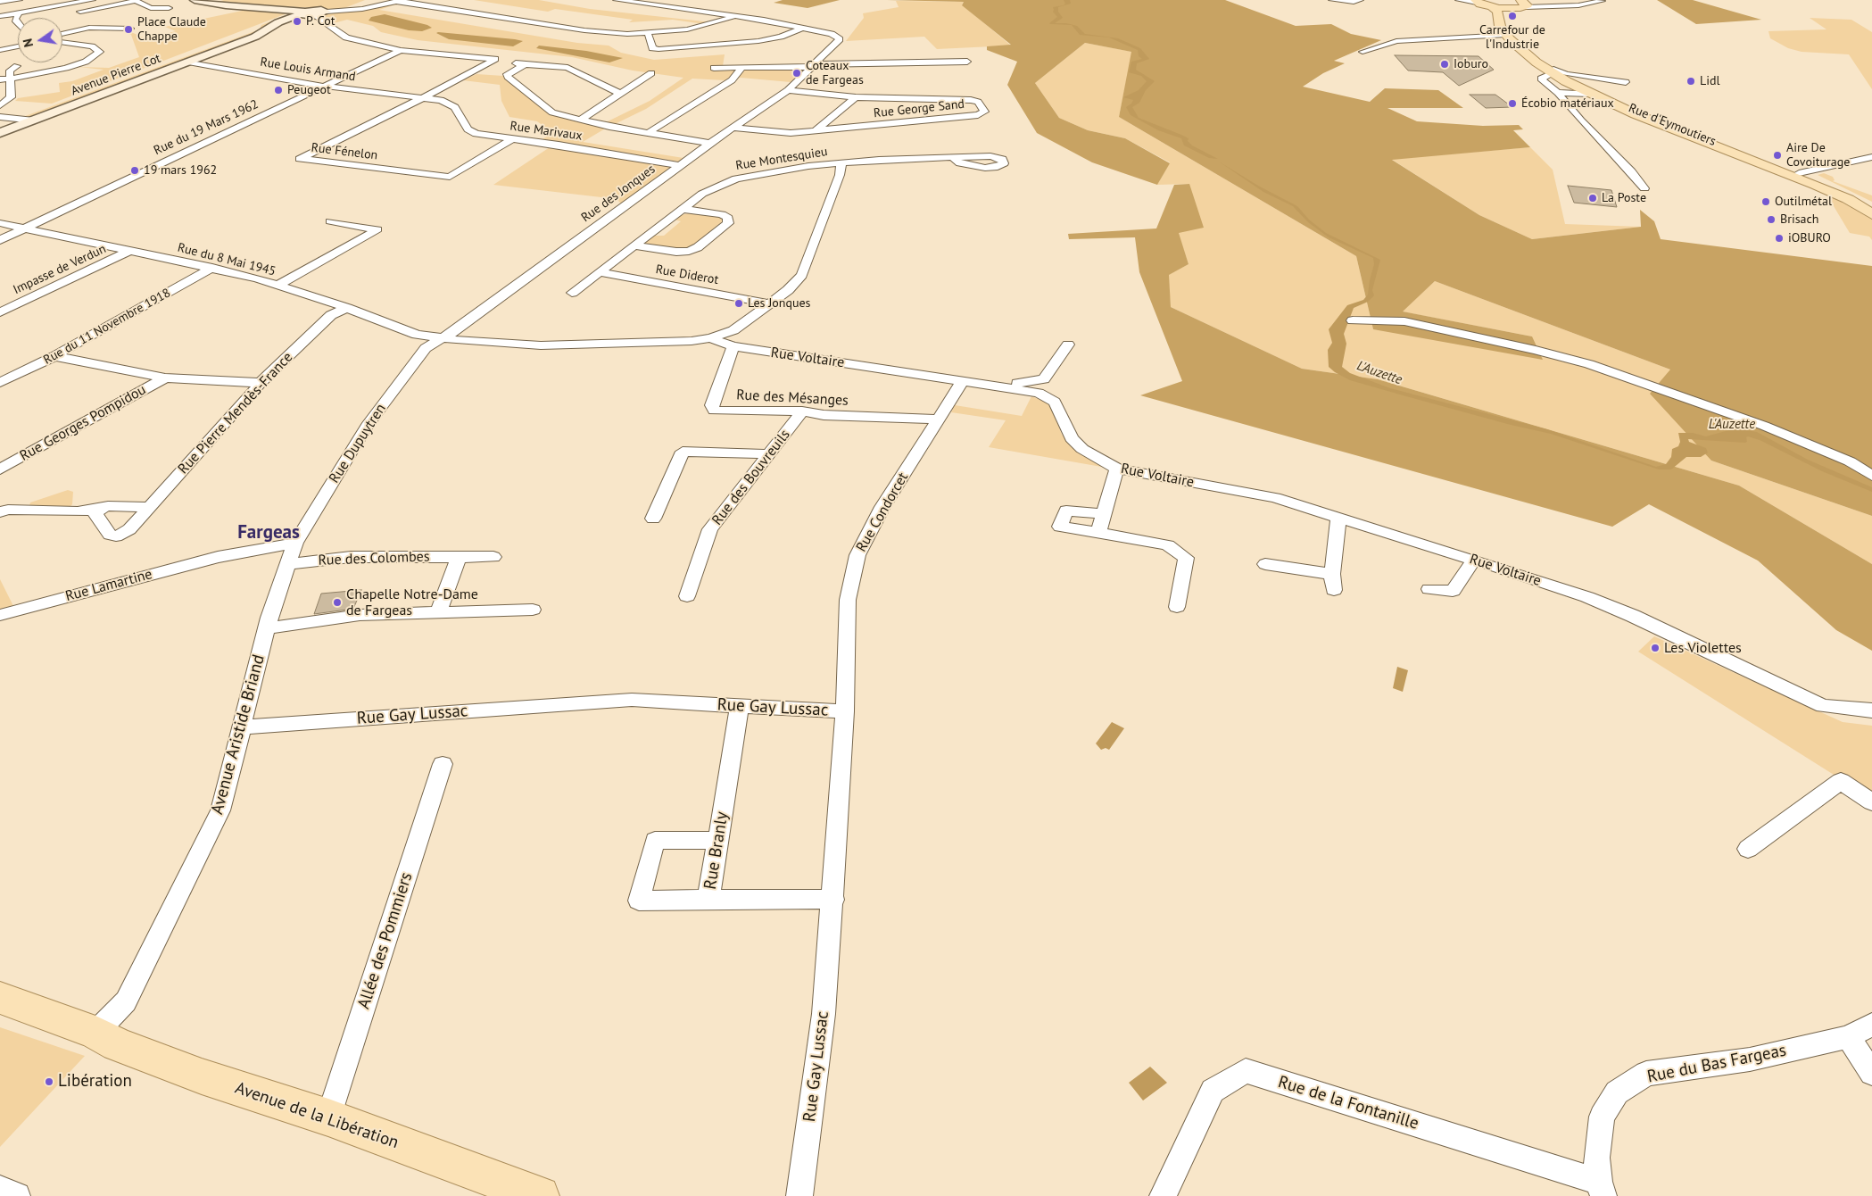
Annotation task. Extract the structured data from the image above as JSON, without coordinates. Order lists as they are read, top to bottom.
{
  "streets": {
    "main road": ["Rue d'Eymoutiers", "Avenue de la Libération"],
    "street": [
      "Rue Louis Armand",
      "Avenue Pierre Cot",
      "Rue George Sand",
      "Rue du 19 Mars 1962",
      "Rue Marivaux",
      "Rue Fénelon",
      "Rue Montesquieu",
      "Rue des Jonques",
      "Rue du 8 Mai 1945",
      "Impasse de Verdun",
      "Rue Diderot",
      "Rue du 11 Novembre 1918",
      "Rue Voltaire",
      "Rue des Mésanges",
      "Rue Pierre Mendès-France",
      "Rue Georges Pompidou",
      "Rue Dupuytren",
      "Rue des Bouvreuils",
      "Rue Condorcet",
      "Rue des Colombes",
      "Rue Lamartine",
      "Rue Gay Lussac",
      "Avenue Aristide Briand",
      "Rue Branly",
      "Allée des Pommiers",
      "Rue du Bas Fargeas",
      "Rue de la Fontanille"
    ]
  },
  "crossings": [
    ["Rue Louis Armand", "Avenue Pierre Cot"],
    ["Rue Louis Armand", "Rue du 19 Mars 1962"],
    ["Rue Louis Armand", "Rue Marivaux"],
    ["Rue Louis Armand", "Rue Fénelon"],
    ["Rue George Sand", "Rue des Jonques"],
    ["Rue du 19 Mars 1962", "Rue du 8 Mai 1945"],
    ["Rue Marivaux", "Rue Fénelon"],
    ["Rue Marivaux", "Rue des Jonques"],
    ["Rue Montesquieu", "Rue Diderot"],
    ["Rue des Jonques", "Rue du 8 Mai 1945"],
    ["Rue des Jonques", "Rue Dupuytren"],
    ["Rue du 8 Mai 1945", "Impasse de Verdun"],
    ["Rue du 8 Mai 1945", "Rue du 11 Novembre 1918"],
    ["Rue du 8 Mai 1945", "Rue Pierre Mendès-France"],
    ["Rue Voltaire", "Rue des Mésanges"],
    ["Rue Voltaire", "Rue Condorcet"],
    ["Rue des Mésanges", "Rue des Bouvreuils"],
    ["Rue des Mésanges", "Rue Condorcet"],
    ["Rue Dupuytren", "Rue Lamartine"],
    ["Rue Dupuytren", "Avenue Aristide Briand"],
    ["Rue Condorcet", "Rue Gay Lussac"],
    ["Rue des Colombes", "Avenue Aristide Briand"],
    ["Rue Lamartine", "Avenue Aristide Briand"],
    ["Rue Gay Lussac", "Avenue Aristide Briand"],
    ["Rue Gay Lussac", "Rue Branly"],
    ["Avenue Aristide Briand", "Avenue de la Libération"],
    ["Allée des Pommiers", "Avenue de la Libération"],
    ["Rue du Bas Fargeas", "Rue de la Fontanille"]
  ],
  "districts": ["Fargeas"],
  "water": ["L'Auzette"],
  "places": [
    "Carrefour de l'Industrie",
    "P. Cot",
    "Place Claude Chappe",
    "Ioburo",
    "Coteaux de Fargeas",
    "Lidl",
    "Peugeot",
    "Écobio matériaux",
    "Aire De Covoiturage",
    "19 mars 1962",
    "La Poste",
    "Outilmétal",
    "Brisach",
    "iOBURO",
    "Les Jonques",
    "Chapelle Notre-Dame de Fargeas",
    "Les Violettes",
    "Libération"
  ],
  "north": "left"
}
